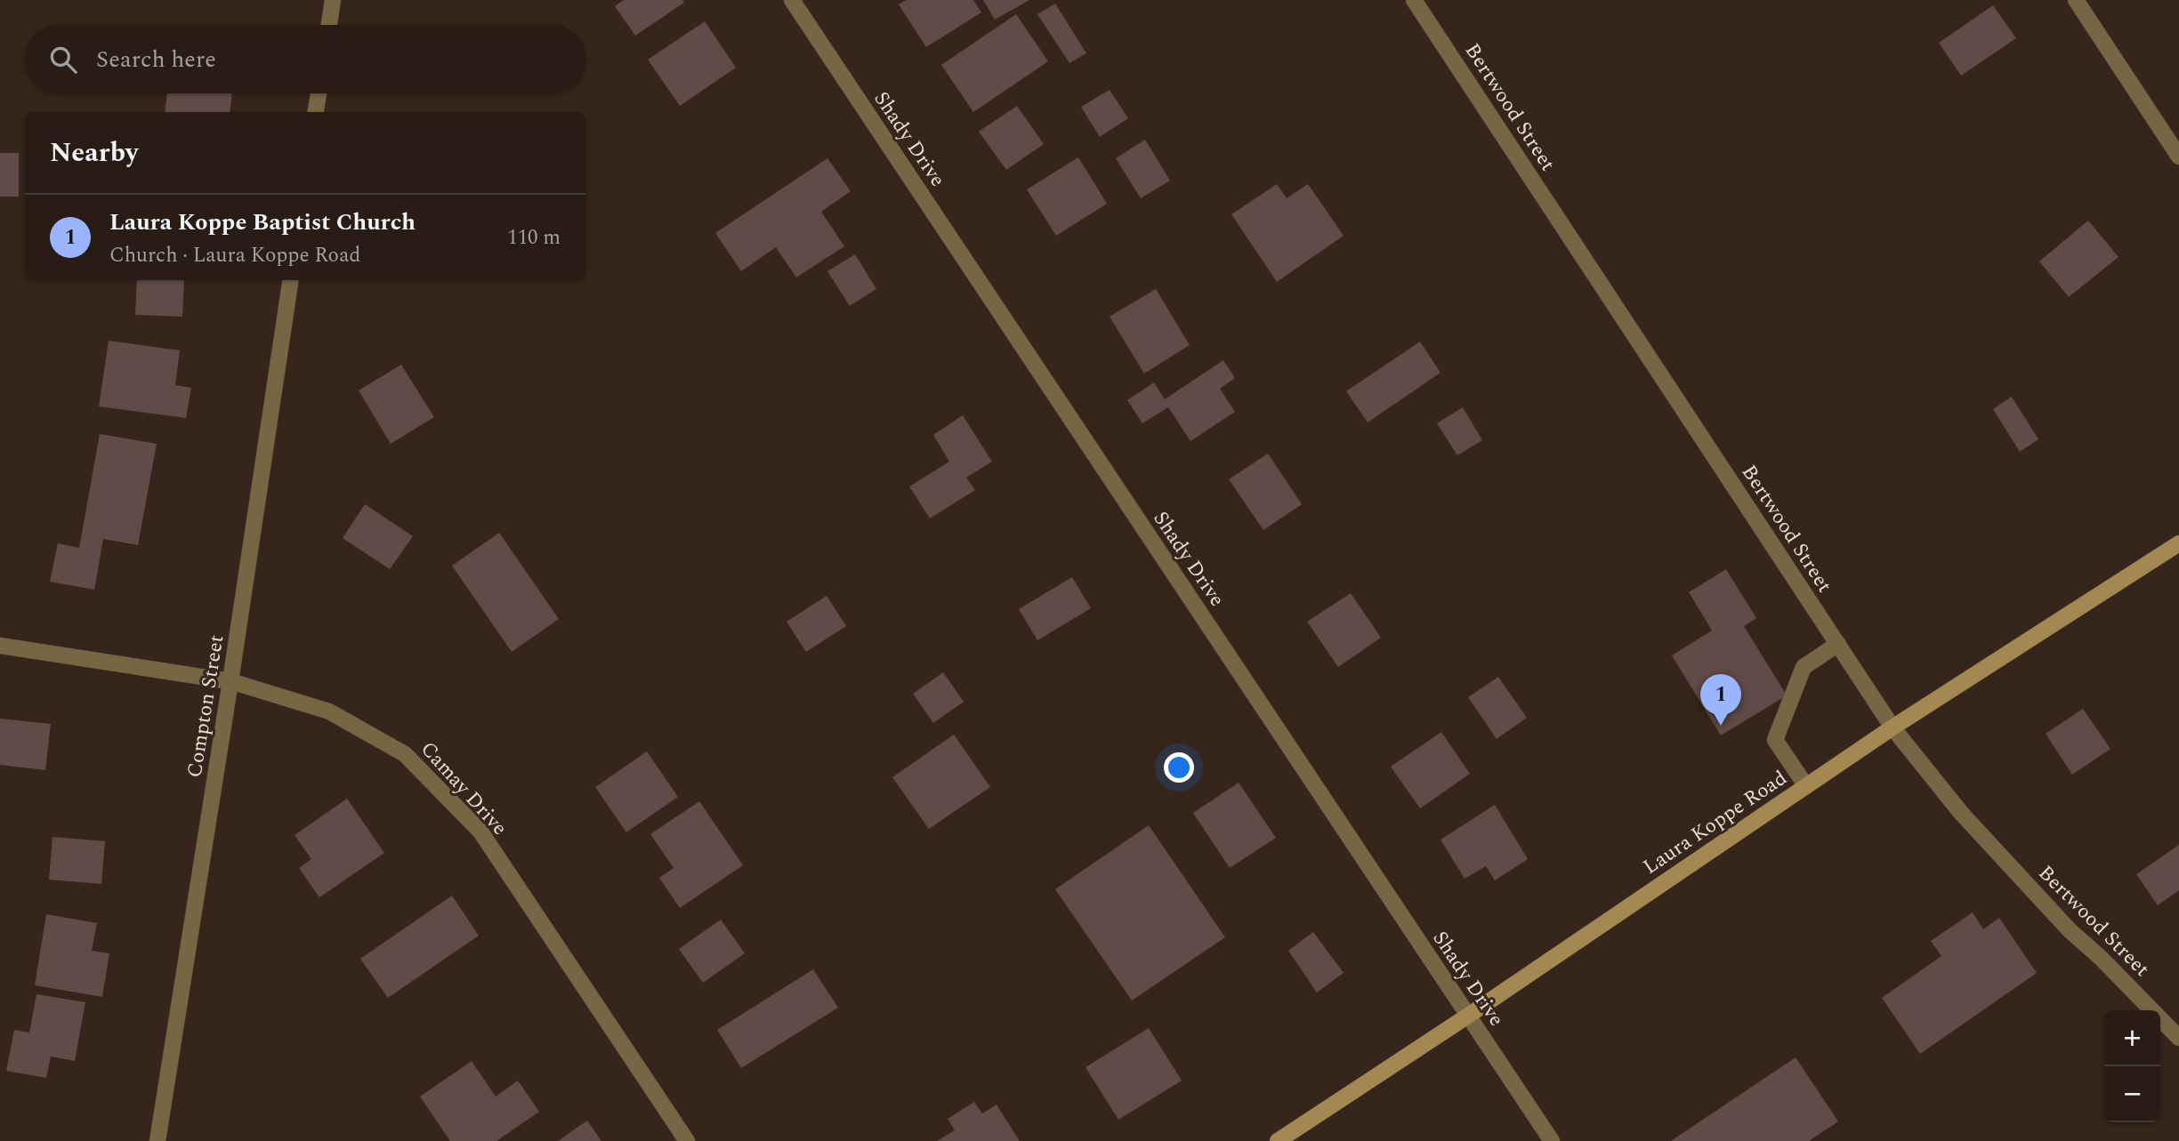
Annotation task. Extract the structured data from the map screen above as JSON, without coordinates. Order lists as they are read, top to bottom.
{
  "streets": {
    "street": [
      "Bertwood Street",
      "Shady Drive",
      "Compton Street",
      "Camay Drive",
      "Laura Koppe Road"
    ]
  },
  "crossings": [
    ["Bertwood Street", "Laura Koppe Road"],
    ["Shady Drive", "Laura Koppe Road"],
    ["Compton Street", "Camay Drive"]
  ],
  "page": {
    "search": "Search here",
    "heading": "Nearby",
    "list": [
      {
        "mark": "1",
        "name": "Laura Koppe Baptist Church",
        "note": "Church · Laura Koppe Road",
        "value": "110 m"
      }
    ],
    "pins": "1",
    "map_buttons": ["+", "−"]
  }
}
